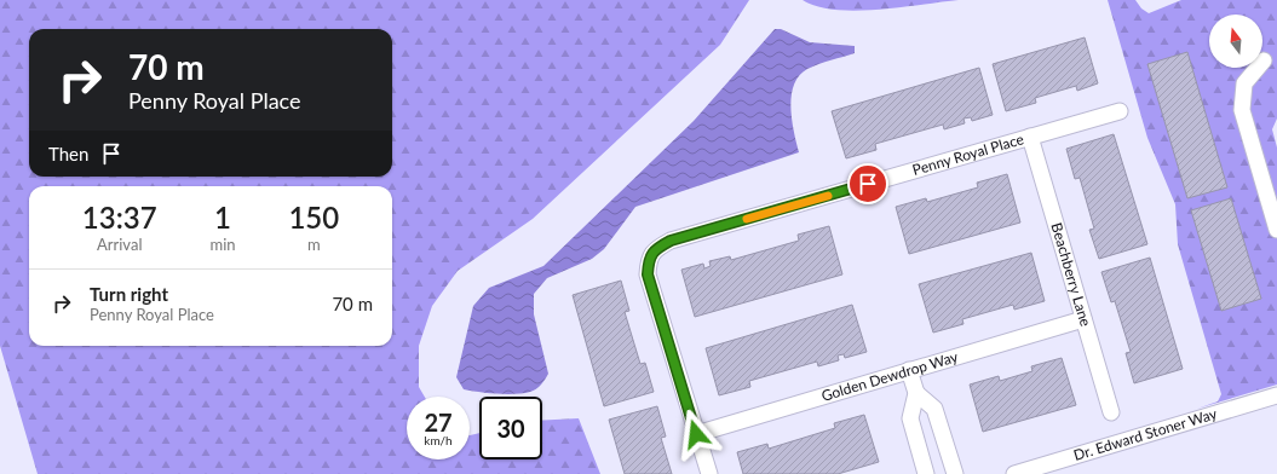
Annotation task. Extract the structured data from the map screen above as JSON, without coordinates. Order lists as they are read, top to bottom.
{
  "streets": {
    "street": [
      "Penny Royal Place",
      "Beachberry Lane",
      "Golden Dewdrop Way",
      "Dr. Edward Stoner Way"
    ]
  },
  "crossings": [
    ["Penny Royal Place", "Beachberry Lane"],
    ["Penny Royal Place", "Golden Dewdrop Way"],
    ["Beachberry Lane", "Golden Dewdrop Way"]
  ],
  "north": "top",
  "page": {
    "turn": ["70 m", "Penny Royal Place"],
    "then": "Then",
    "eta": [
      "13:37",
      "Arrival",
      "1",
      "min",
      "150",
      "m"
    ],
    "list": [
      {
        "name": "Turn right",
        "note": "Penny Royal Place",
        "value": "70 m"
      }
    ],
    "speed": "27 km/h",
    "limit": "30"
  }
}
